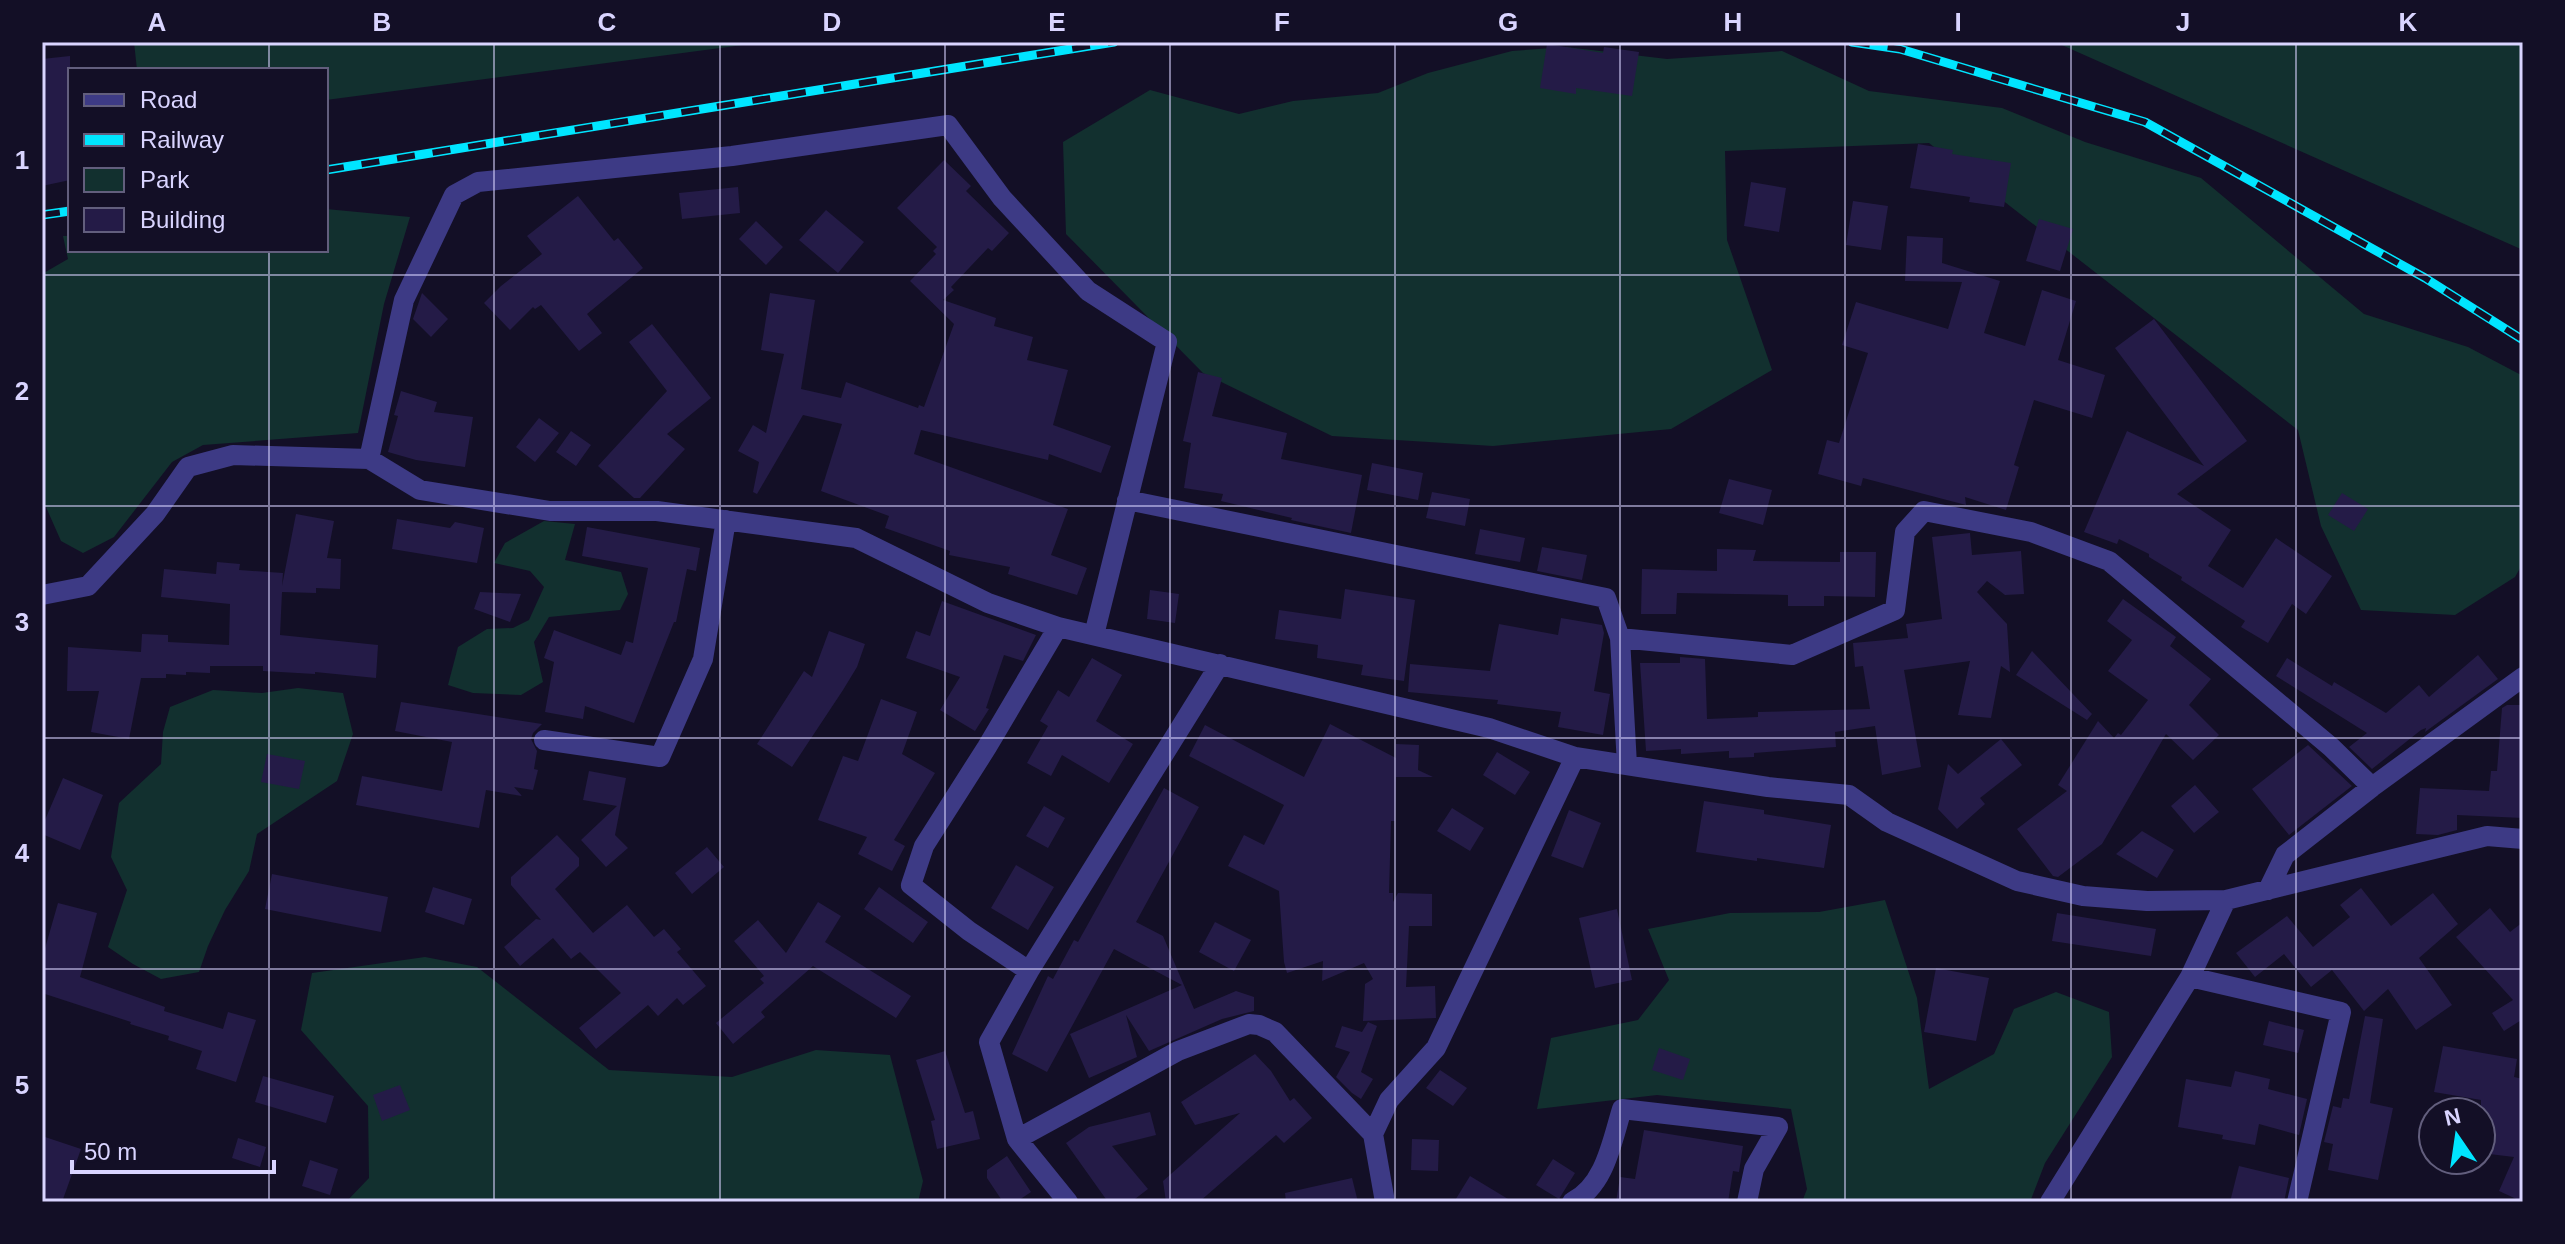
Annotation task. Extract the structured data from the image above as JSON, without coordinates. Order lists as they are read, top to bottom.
{
  "legend": [
    "Road",
    "Railway",
    "Park",
    "Building"
  ],
  "scale_bar": "50 m",
  "north": "top",
  "grid": {
    "columns": [
      "A",
      "B",
      "C",
      "D",
      "E",
      "F",
      "G",
      "H",
      "I",
      "J",
      "K"
    ],
    "rows": [
      "1",
      "2",
      "3",
      "4",
      "5"
    ]
  }
}
